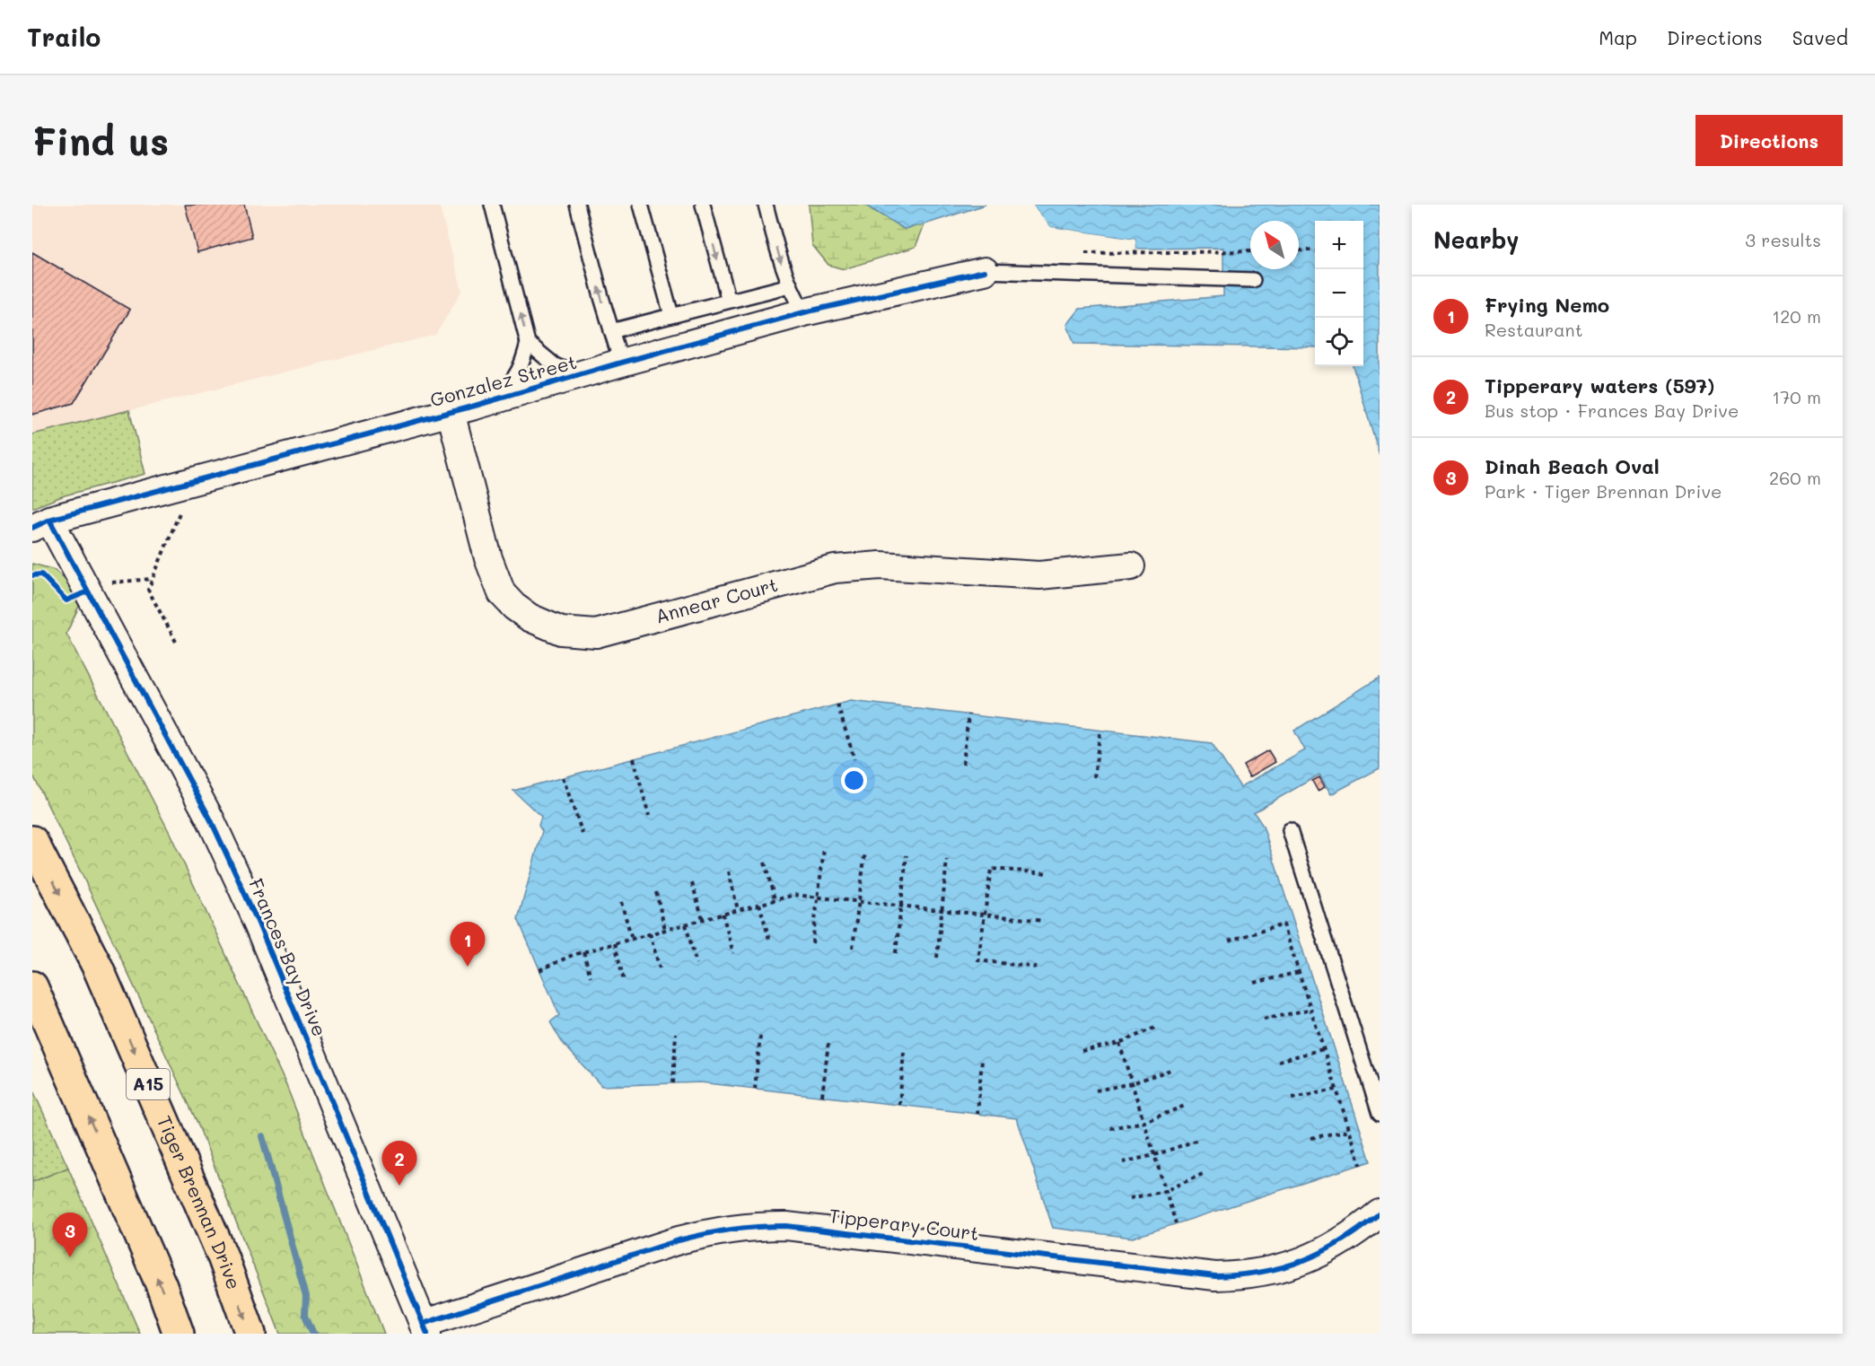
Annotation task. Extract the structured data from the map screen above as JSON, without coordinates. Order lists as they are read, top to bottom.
{
  "streets": {
    "main road": ["A15", "Tiger Brennan Drive"],
    "street": [
      "Gonzalez Street",
      "Annear Court",
      "Frances Bay Drive",
      "Tipperary Court"
    ]
  },
  "crossings": [
    ["Gonzalez Street", "Annear Court"],
    ["Gonzalez Street", "Frances Bay Drive"],
    ["Frances Bay Drive", "Tipperary Court"]
  ],
  "north": "top left",
  "page": {
    "header": "Trailo",
    "nav": ["Map", "Directions", "Saved"],
    "buttons": "Directions",
    "title": "Find us",
    "heading": ["Nearby", "3 results"],
    "map_buttons": ["+", "−"],
    "list": [
      {
        "mark": "1",
        "name": "Frying Nemo",
        "note": "Restaurant",
        "value": "120 m"
      },
      {
        "mark": "2",
        "name": "Tipperary waters (597)",
        "note": "Bus stop · Frances Bay Drive",
        "value": "170 m"
      },
      {
        "mark": "3",
        "name": "Dinah Beach Oval",
        "note": "Park · Tiger Brennan Drive",
        "value": "260 m"
      }
    ],
    "pins": ["1", "2", "3"]
  }
}
